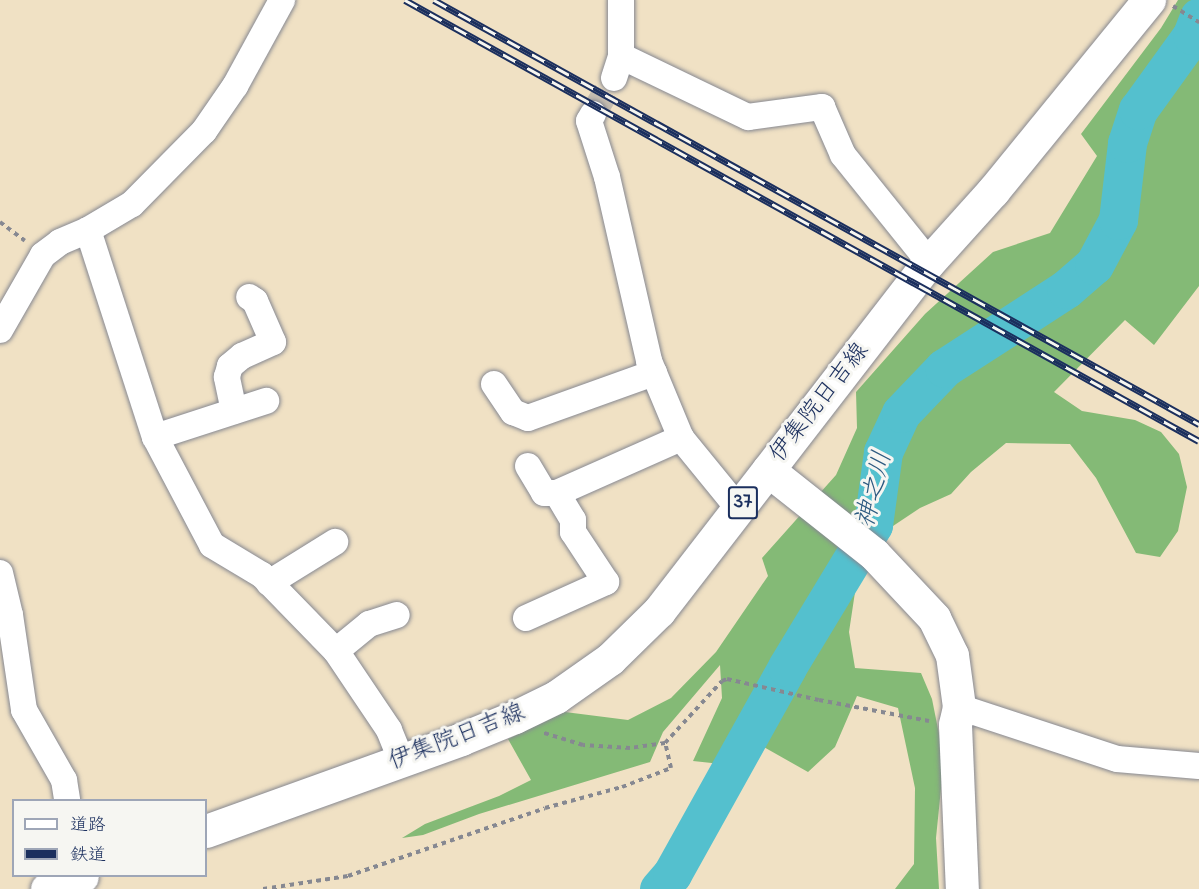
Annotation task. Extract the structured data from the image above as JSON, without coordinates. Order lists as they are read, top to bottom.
{
  "streets": {
    "main road": ["伊集院日吉線", "37"]
  },
  "water": ["神之川"],
  "legend": ["道路", "鉄道"]
}
